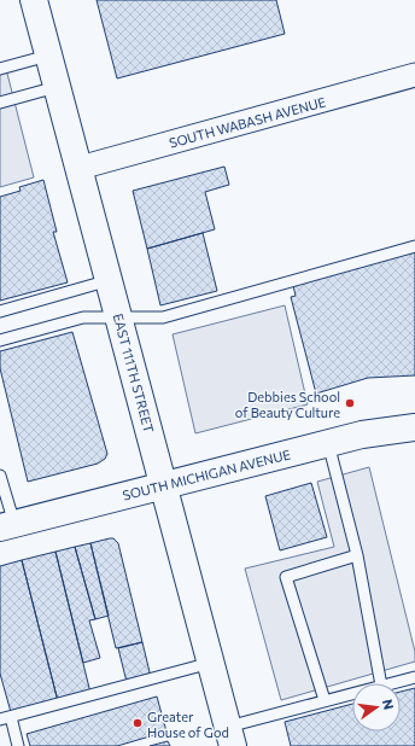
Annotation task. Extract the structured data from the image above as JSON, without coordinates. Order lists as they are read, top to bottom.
{
  "streets": {
    "main road": ["EAST 111TH STREET", "SOUTH MICHIGAN AVENUE"],
    "street": ["SOUTH WABASH AVENUE"]
  },
  "crossings": [
    ["SOUTH WABASH AVENUE", "EAST 111TH STREET"],
    ["EAST 111TH STREET", "SOUTH MICHIGAN AVENUE"]
  ],
  "places": ["Debbies School of Beauty Culture", "Greater House of God"],
  "north": "right"
}
